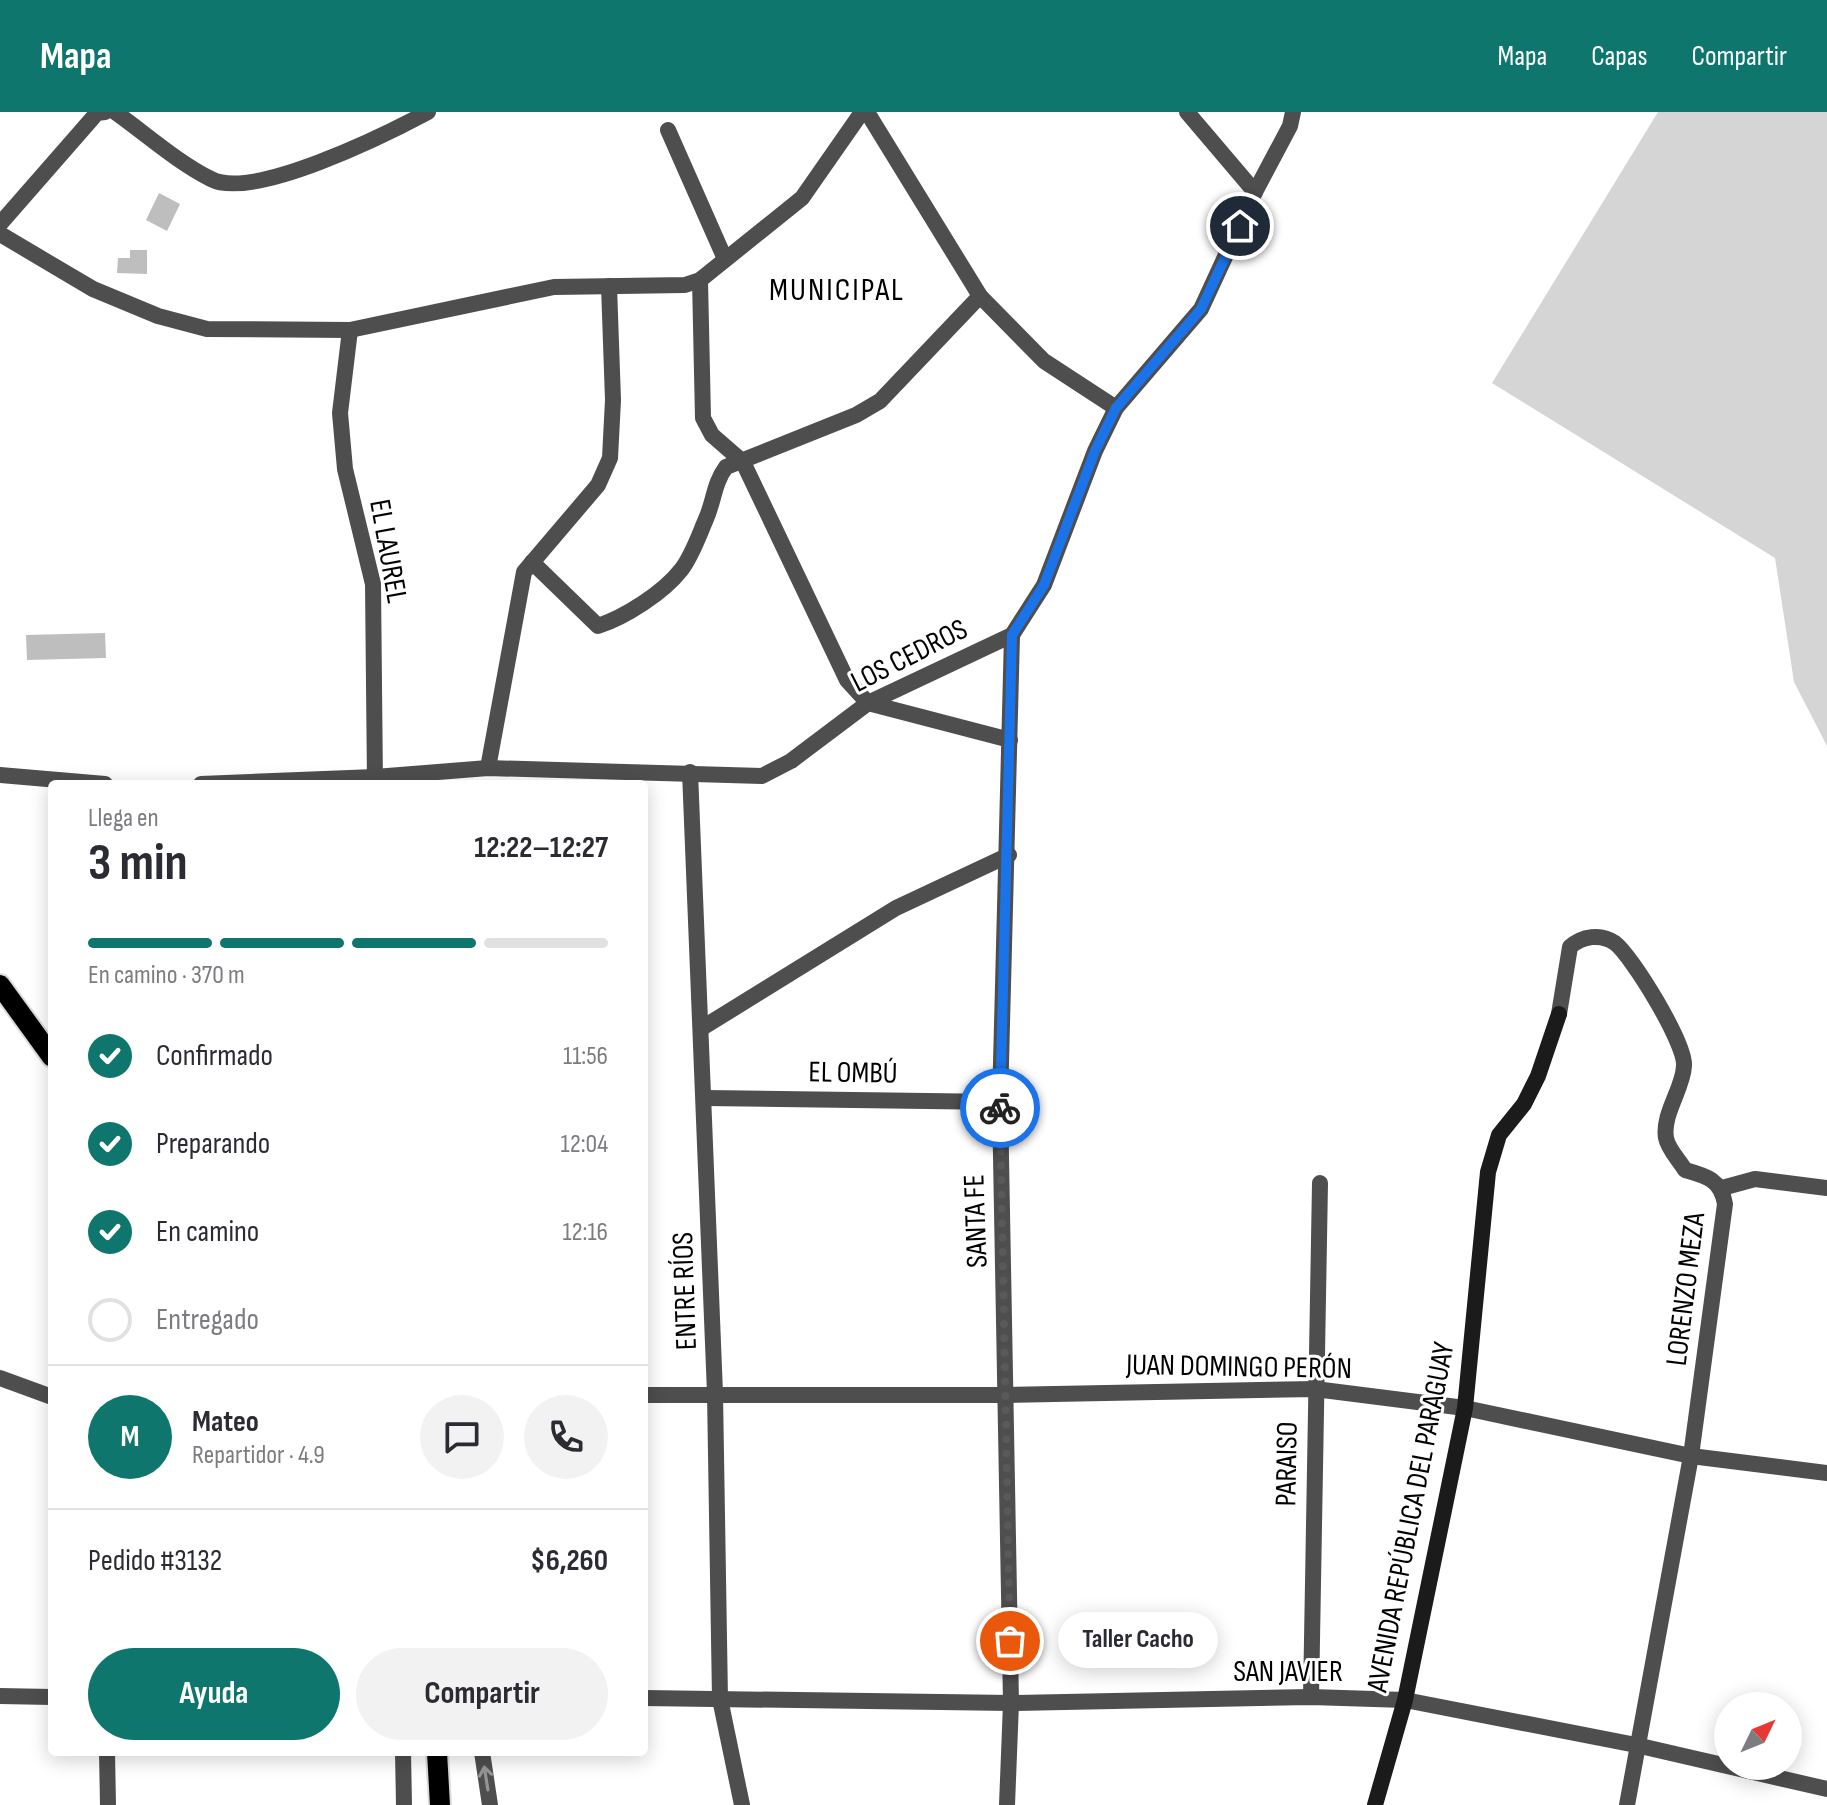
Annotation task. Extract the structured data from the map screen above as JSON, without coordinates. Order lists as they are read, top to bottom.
{
  "streets": {
    "main road": ["AVENIDA REPÚBLICA DEL PARAGUAY"],
    "street": [
      "EL LAUREL",
      "LOS CEDROS",
      "EL OMBÚ",
      "SANTA FE",
      "LORENZO MEZA",
      "ENTRE RÍOS",
      "JUAN DOMINGO PERÓN",
      "PARAISO",
      "SAN JAVIER"
    ]
  },
  "crossings": [
    ["LOS CEDROS", "SANTA FE"],
    ["LOS CEDROS", "ENTRE RÍOS"],
    ["EL OMBÚ", "SANTA FE"],
    ["EL OMBÚ", "ENTRE RÍOS"],
    ["SANTA FE", "JUAN DOMINGO PERÓN"],
    ["SANTA FE", "SAN JAVIER"],
    ["LORENZO MEZA", "JUAN DOMINGO PERÓN"],
    ["LORENZO MEZA", "AVENIDA REPÚBLICA DEL PARAGUAY"],
    ["LORENZO MEZA", "SAN JAVIER"],
    ["ENTRE RÍOS", "JUAN DOMINGO PERÓN"],
    ["ENTRE RÍOS", "SAN JAVIER"],
    ["JUAN DOMINGO PERÓN", "PARAISO"],
    ["JUAN DOMINGO PERÓN", "AVENIDA REPÚBLICA DEL PARAGUAY"],
    ["PARAISO", "SAN JAVIER"],
    ["AVENIDA REPÚBLICA DEL PARAGUAY", "SAN JAVIER"]
  ],
  "districts": ["MUNICIPAL"],
  "places": ["Taller Cacho"],
  "north": "top right",
  "page": {
    "header": "Mapa",
    "nav": ["Mapa", "Capas", "Compartir"],
    "heading": ["3 min", "Llega en", "12:22–12:27"],
    "panel": [
      "Mateo",
      "Repartidor · 4.9",
      "Pedido #3132",
      "$6,260"
    ],
    "bar": "En camino · 370 m",
    "list": [
      ["Confirmado", "11:56"],
      ["Preparando", "12:04"],
      ["En camino", "12:16"],
      "Entregado"
    ],
    "round": "M",
    "bubble": "Taller Cacho",
    "buttons": ["Ayuda", "Compartir"]
  }
}
